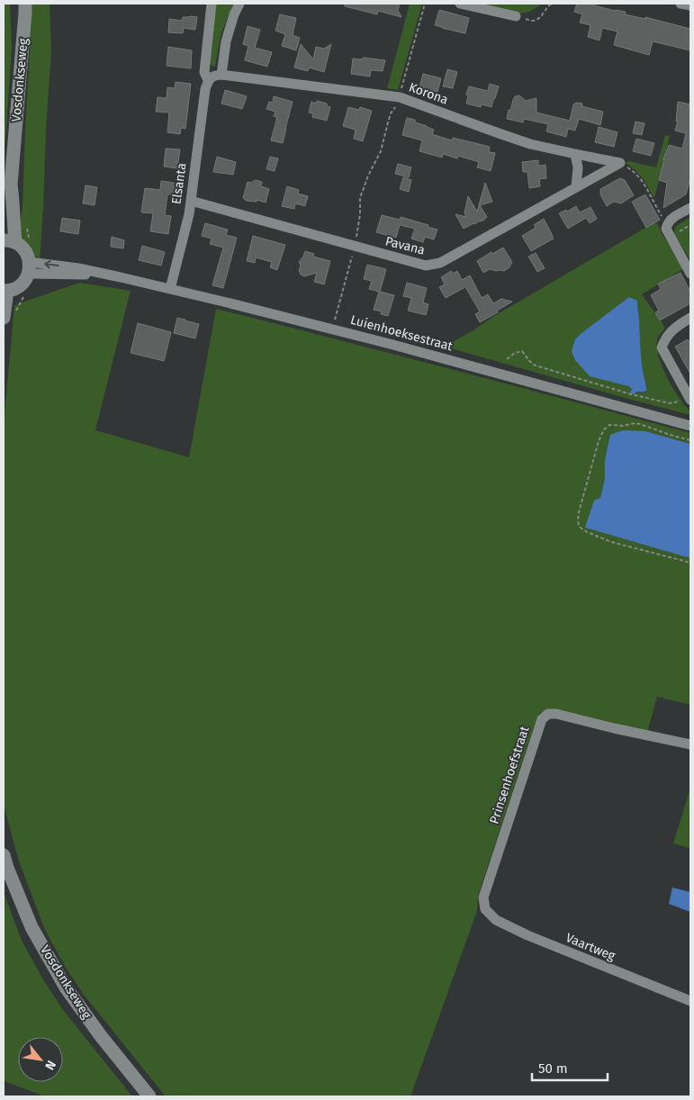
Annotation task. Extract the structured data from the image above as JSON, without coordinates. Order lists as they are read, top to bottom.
{
  "streets": {
    "main road": ["Vosdonkseweg"],
    "street": [
      "Korona",
      "Elsanta",
      "Pavana",
      "Luienhoeksestraat",
      "Prinsenhoefstraat",
      "Vaartweg"
    ]
  },
  "crossings": [
    ["Korona", "Pavana"],
    ["Elsanta", "Pavana"],
    ["Elsanta", "Luienhoeksestraat"],
    ["Prinsenhoefstraat", "Vaartweg"]
  ],
  "scale_bar": "50 m",
  "north": "bottom right"
}
